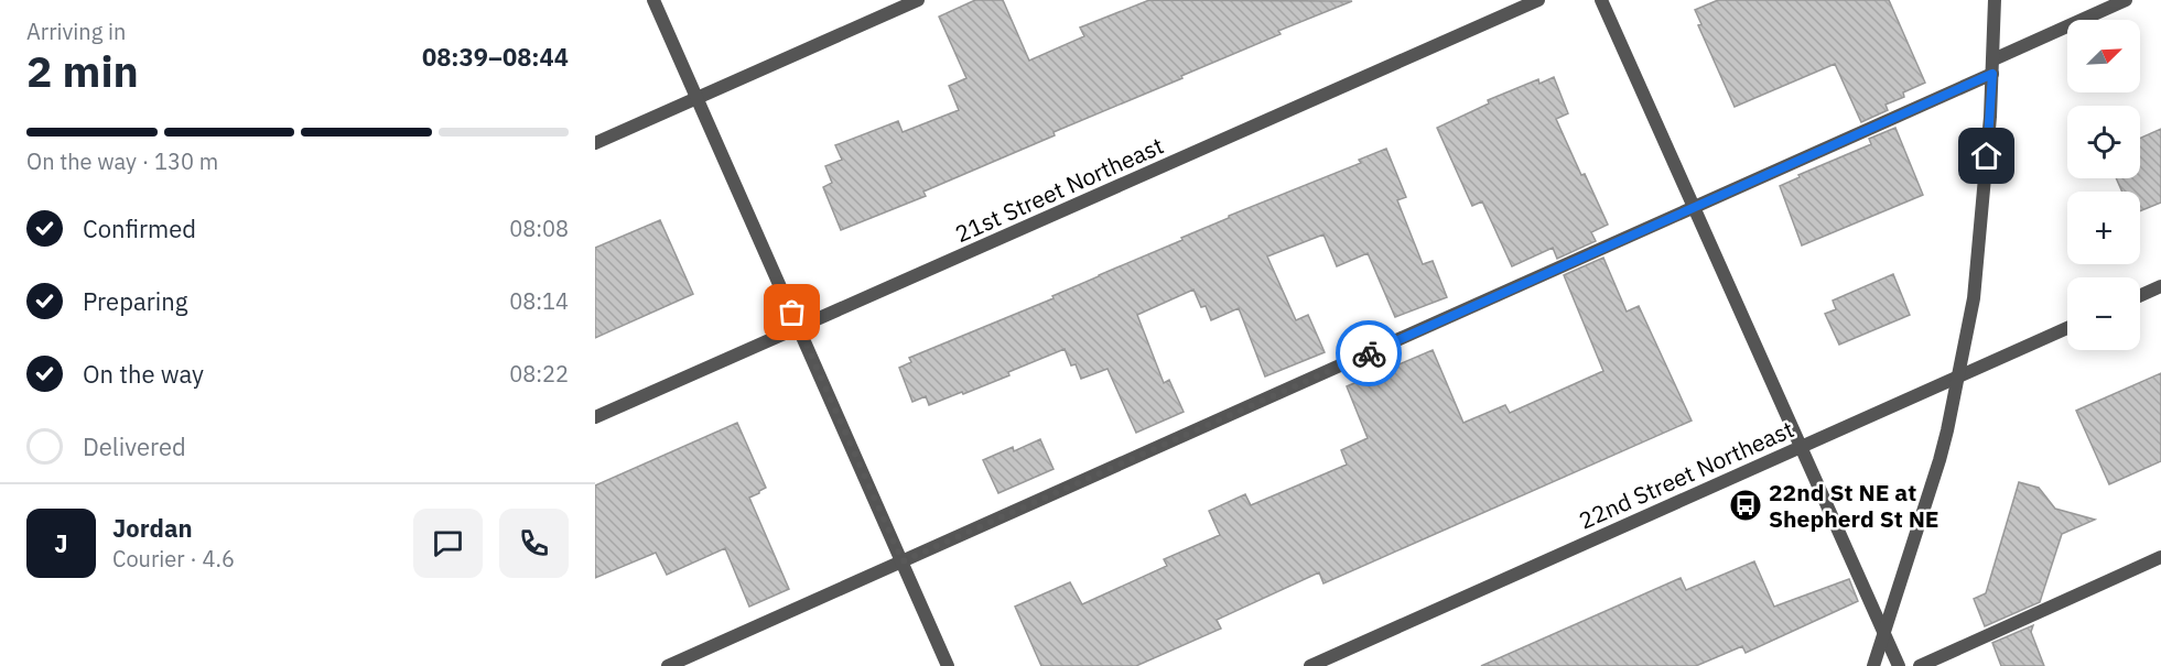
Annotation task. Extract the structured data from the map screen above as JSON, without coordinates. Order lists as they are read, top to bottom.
{
  "streets": {
    "street": ["21st Street Northeast", "22nd Street Northeast"]
  },
  "places": {
    "bus stop": ["22nd St NE at Shepherd St NE"]
  },
  "north": "top right",
  "page": {
    "heading": ["2 min", "Arriving in", "08:39–08:44"],
    "panel": ["Jordan", "Courier · 4.6"],
    "map_buttons": ["+", "−"],
    "bar": "On the way · 130 m",
    "list": [
      ["Confirmed", "08:08"],
      ["Preparing", "08:14"],
      ["On the way", "08:22"],
      "Delivered"
    ],
    "round": "J"
  }
}
